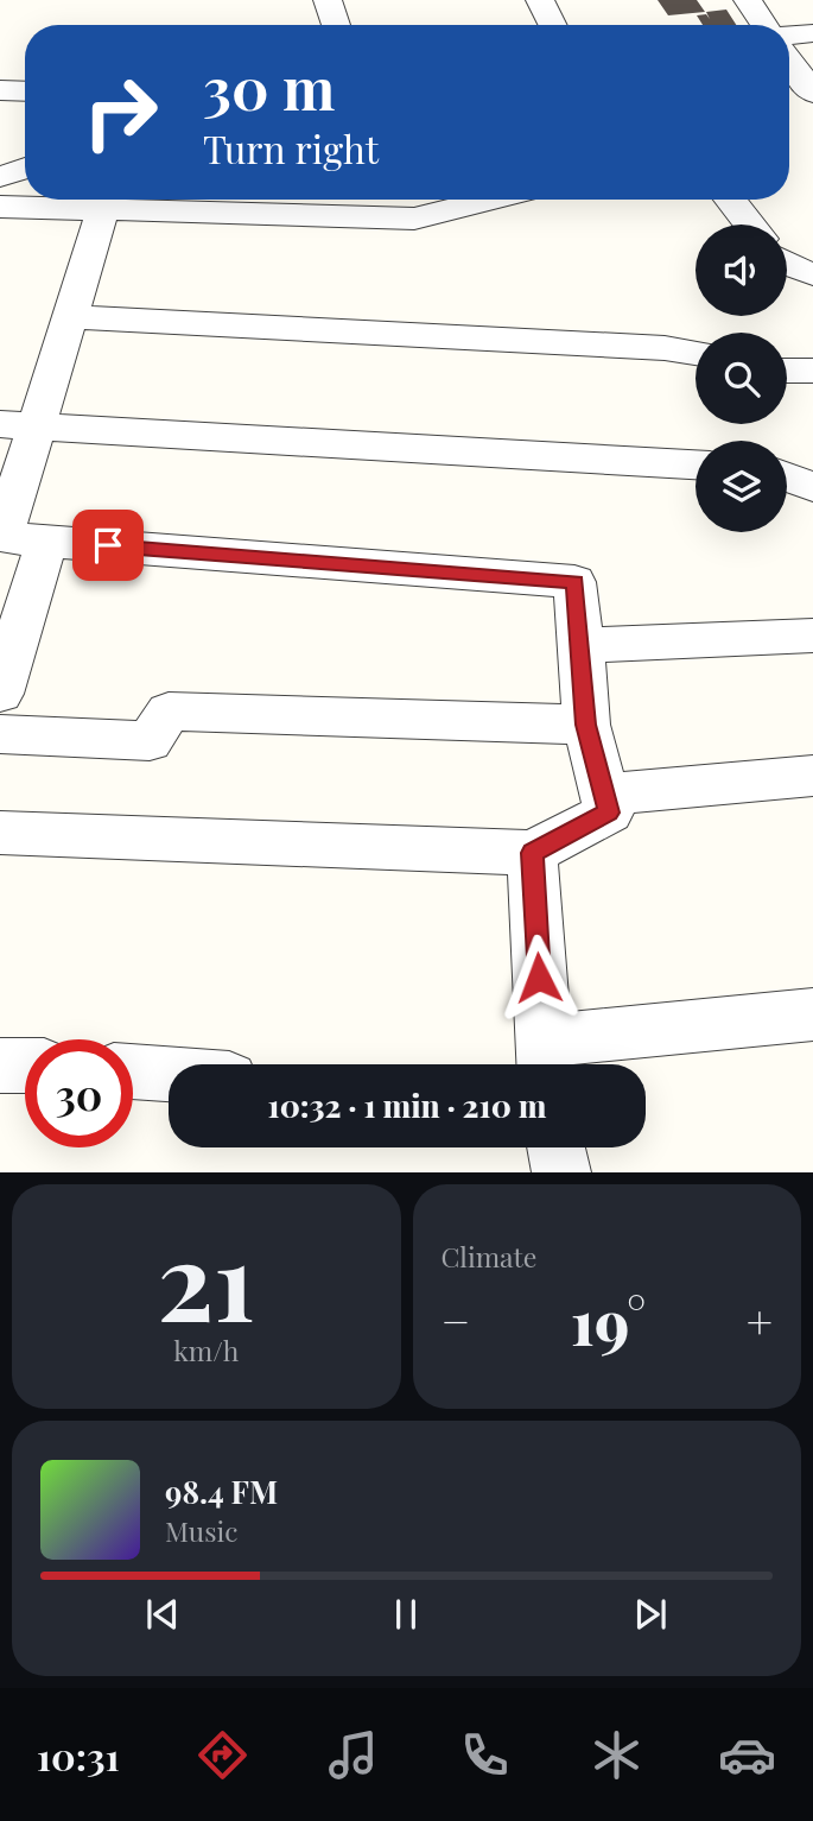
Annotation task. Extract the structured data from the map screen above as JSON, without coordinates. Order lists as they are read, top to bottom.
{
  "page": {
    "turn": ["30 m", "Turn right"],
    "limit": "30",
    "trip": "10:32 · 1 min · 210 m",
    "tile": [
      ["21", "km/h"],
      "Climate"
    ],
    "heat": ["−", "19°", "+"],
    "song": ["98.4 FM", "Music"],
    "tabs": "10:31"
  }
}
